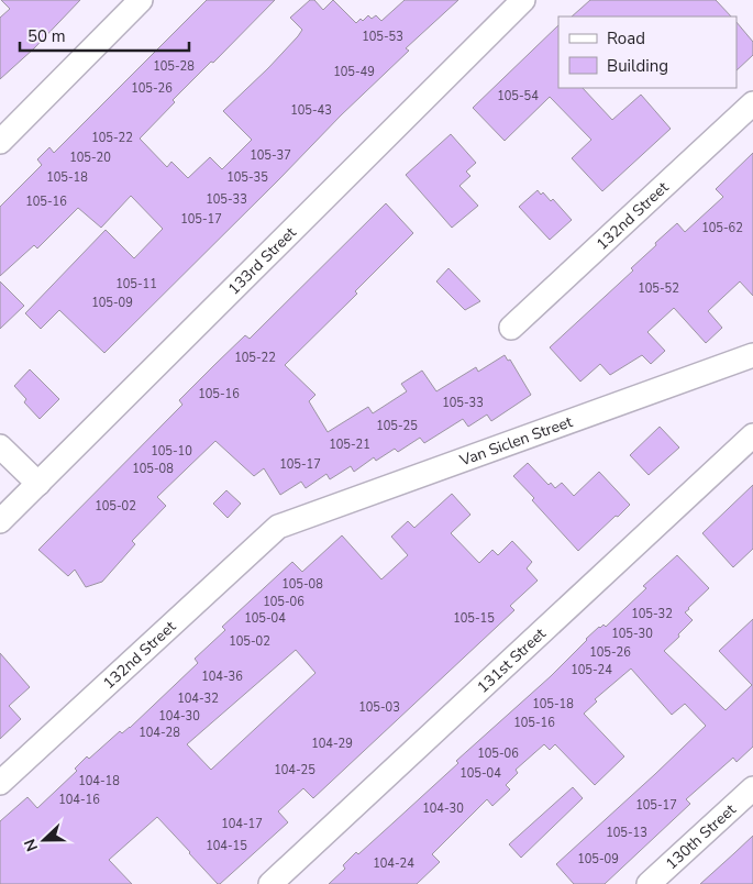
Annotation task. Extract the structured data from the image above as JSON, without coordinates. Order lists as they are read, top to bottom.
{
  "streets": {
    "street": [
      "132nd Street",
      "133rd Street",
      "Van Siclen Street",
      "131st Street",
      "130th Street"
    ]
  },
  "crossings": [
    ["132nd Street", "Van Siclen Street"]
  ],
  "house_numbers": [
    "105-53",
    "105-28",
    "105-49",
    "105-26",
    "105-54",
    "105-43",
    "105-22",
    "105-37",
    "105-20",
    "105-18",
    "105-35",
    "105-33",
    "105-16",
    "105-17",
    "105-62",
    "105-11",
    "105-52",
    "105-09",
    "105-22",
    "105-16",
    "105-33",
    "105-25",
    "105-21",
    "105-10",
    "105-17",
    "105-08",
    "105-02",
    "105-08",
    "105-06",
    "105-32",
    "105-04",
    "105-15",
    "105-30",
    "105-02",
    "105-26",
    "105-24",
    "104-36",
    "104-32",
    "105-18",
    "105-03",
    "104-30",
    "105-16",
    "104-28",
    "104-29",
    "105-06",
    "104-25",
    "105-04",
    "104-18",
    "104-16",
    "105-17",
    "104-30",
    "104-17",
    "105-13",
    "104-15",
    "105-09",
    "104-24"
  ],
  "legend": ["Road", "Building"],
  "scale_bar": "50 m",
  "north": "left"
}
